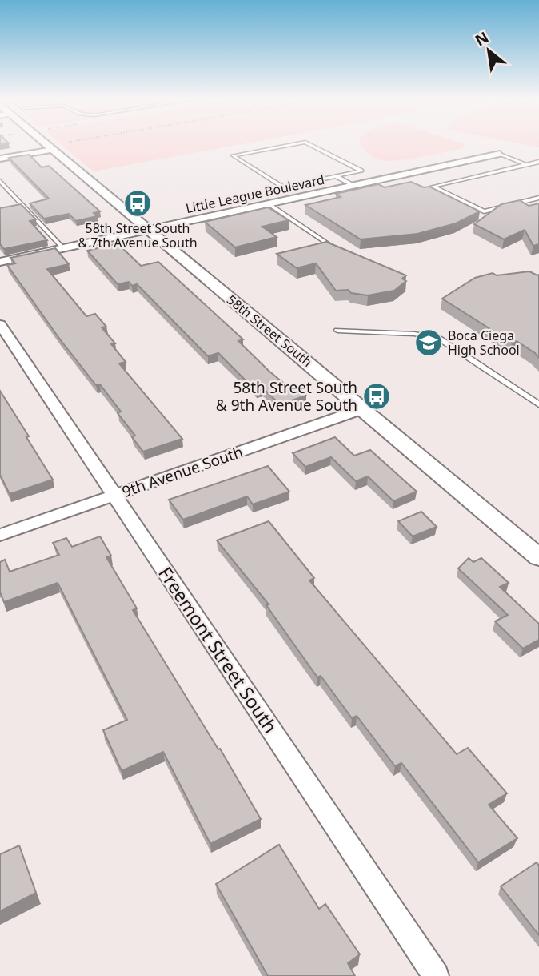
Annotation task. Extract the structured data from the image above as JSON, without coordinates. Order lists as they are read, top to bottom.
{
  "streets": {
    "street": [
      "Little League Boulevard",
      "58th Street South",
      "9th Avenue South",
      "Freemont Street South"
    ]
  },
  "crossings": [
    ["Little League Boulevard", "58th Street South"],
    ["58th Street South", "9th Avenue South"],
    ["9th Avenue South", "Freemont Street South"]
  ],
  "places": {
    "bus stop": ["58th Street South & 7th Avenue South", "58th Street South & 9th Avenue South"],
    "school or university": ["Boca Ciega High School"]
  },
  "north": "top left"
}
